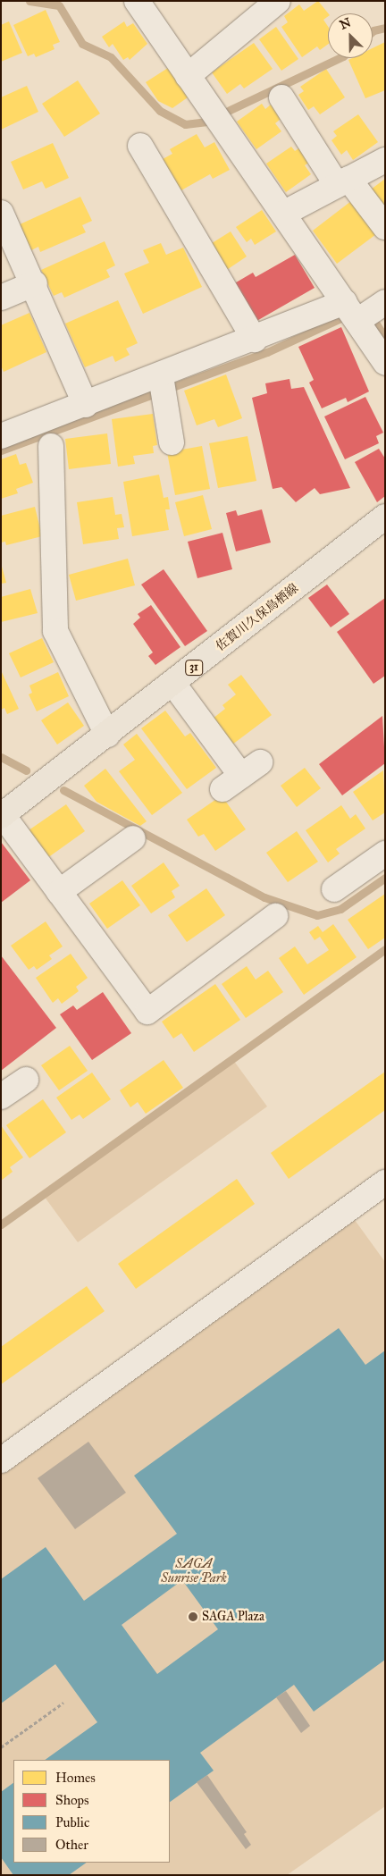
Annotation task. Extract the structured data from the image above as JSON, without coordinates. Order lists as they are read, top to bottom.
{
  "streets": {
    "main road": ["佐賀川久保鳥栖線", "31"]
  },
  "parks": ["SAGA Sunrise Park"],
  "places": ["SAGA Plaza"],
  "legend": [
    "Homes",
    "Shops",
    "Public",
    "Other"
  ],
  "north": "top left"
}
